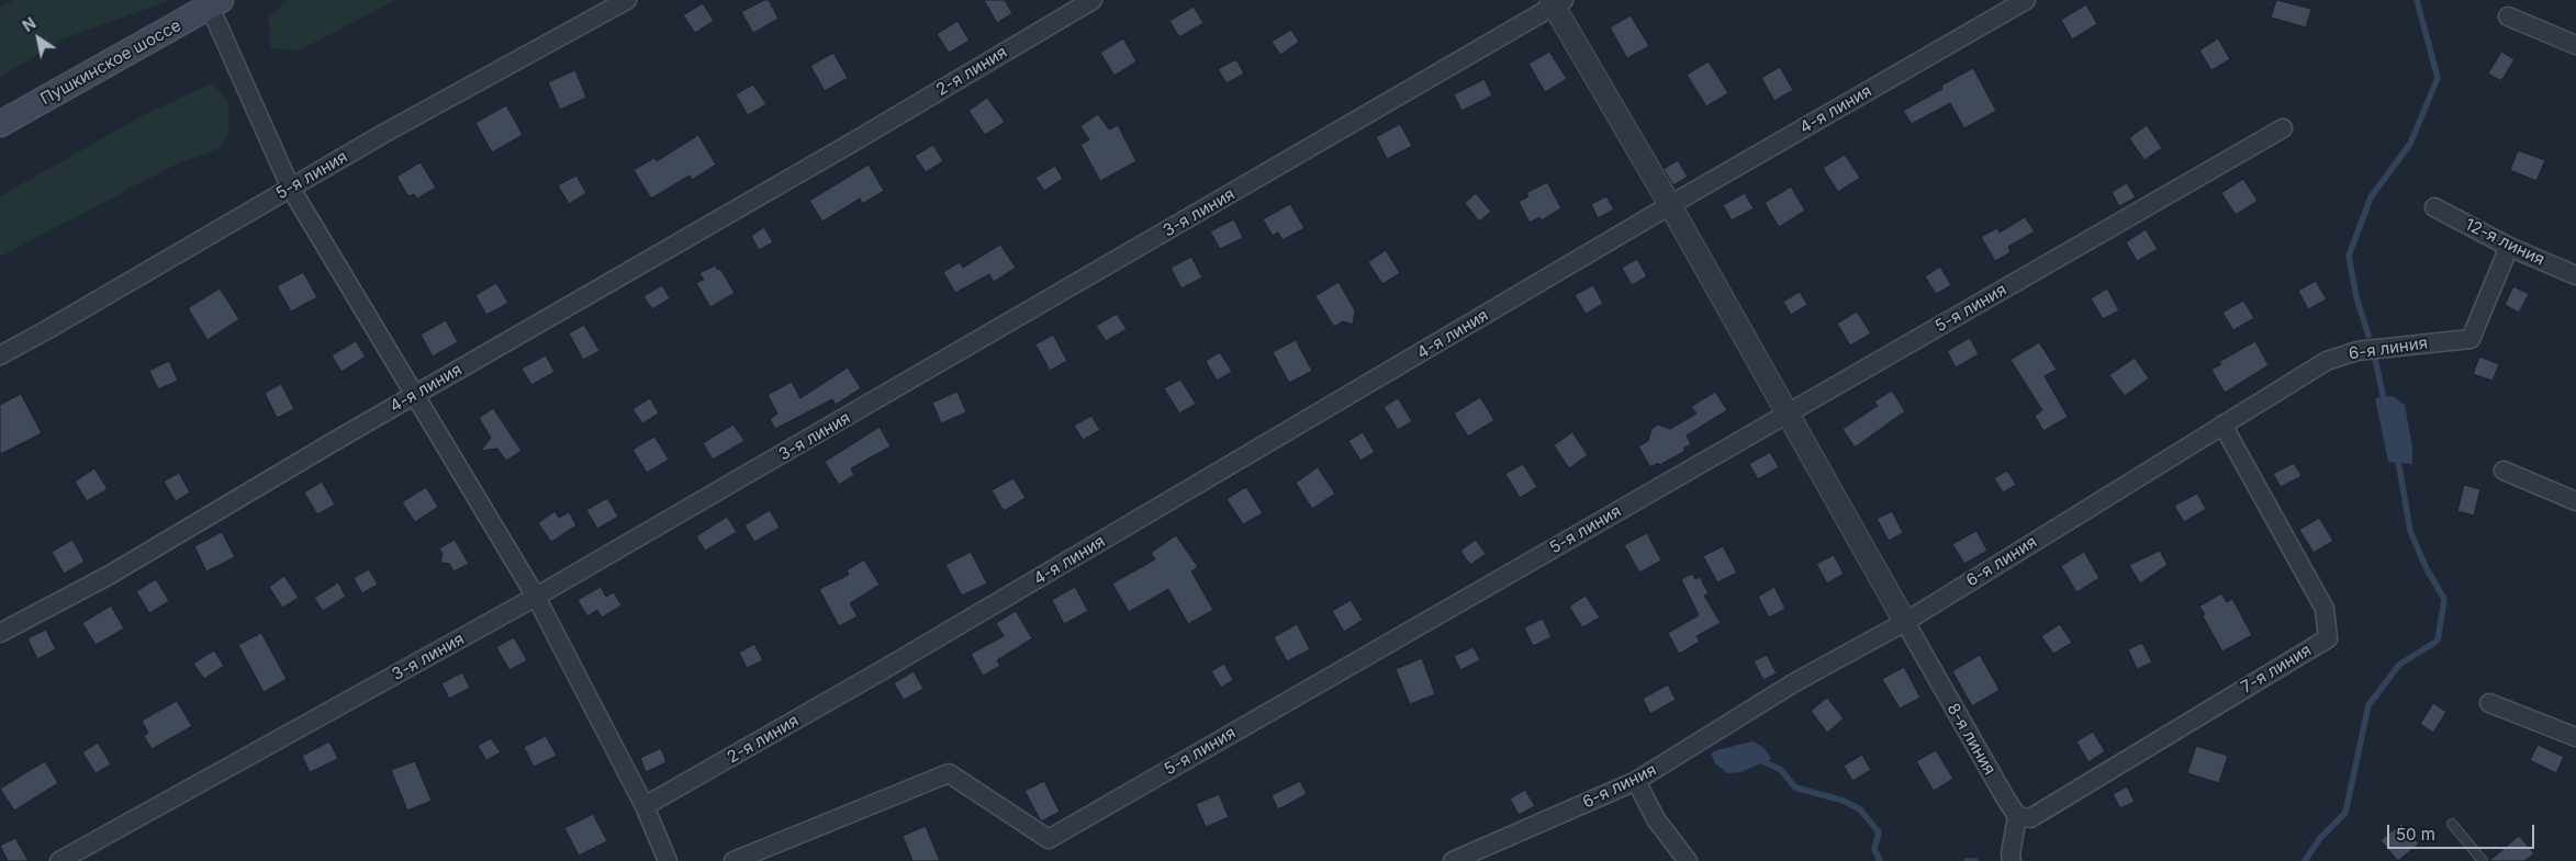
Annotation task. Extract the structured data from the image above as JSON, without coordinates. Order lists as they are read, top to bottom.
{
  "streets": {
    "main road": ["Пушкинское шоссе"],
    "street": [
      "2-я линия",
      "4-я линия",
      "5-я линия",
      "3-я линия",
      "12-я линия",
      "6-я линия",
      "7-я линия",
      "8-я линия"
    ]
  },
  "crossings": [
    ["2-я линия", "4-я линия"],
    ["12-я линия", "6-я линия"],
    ["6-я линия", "7-я линия"],
    ["6-я линия", "8-я линия"],
    ["7-я линия", "8-я линия"]
  ],
  "scale_bar": "50 m",
  "north": "top left"
}
